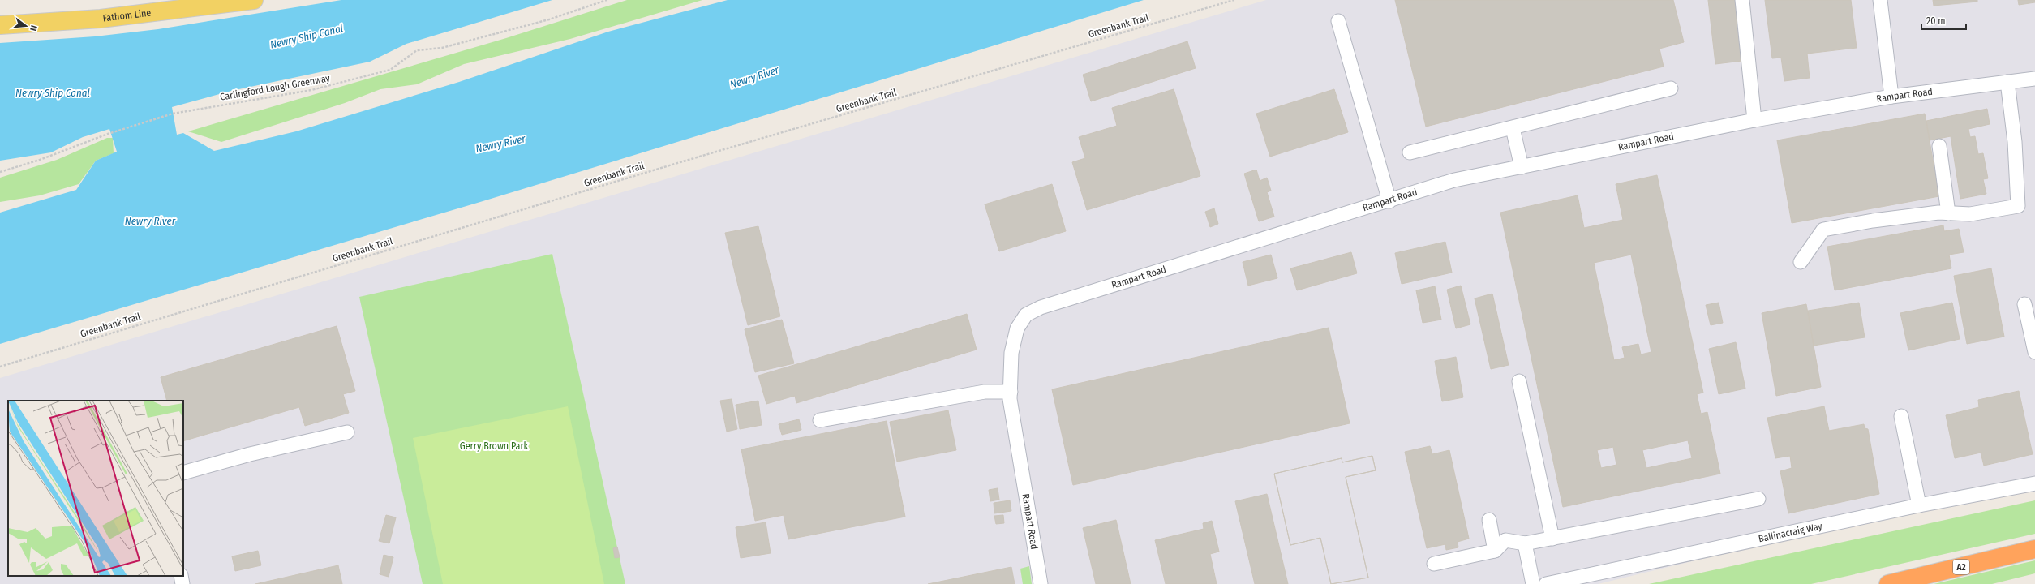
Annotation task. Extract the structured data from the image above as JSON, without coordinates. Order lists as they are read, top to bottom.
{
  "streets": {
    "highway": ["A2"],
    "main road": ["Fathom Line"],
    "street": ["Rampart Road", "Ballinacraig Way"],
    "path": ["Greenbank Trail", "Carlingford Lough Greenway"]
  },
  "water": ["Newry Ship Canal", "Newry River"],
  "parks": ["Gerry Brown Park"],
  "scale_bar": "20 m",
  "north": "right"
}
